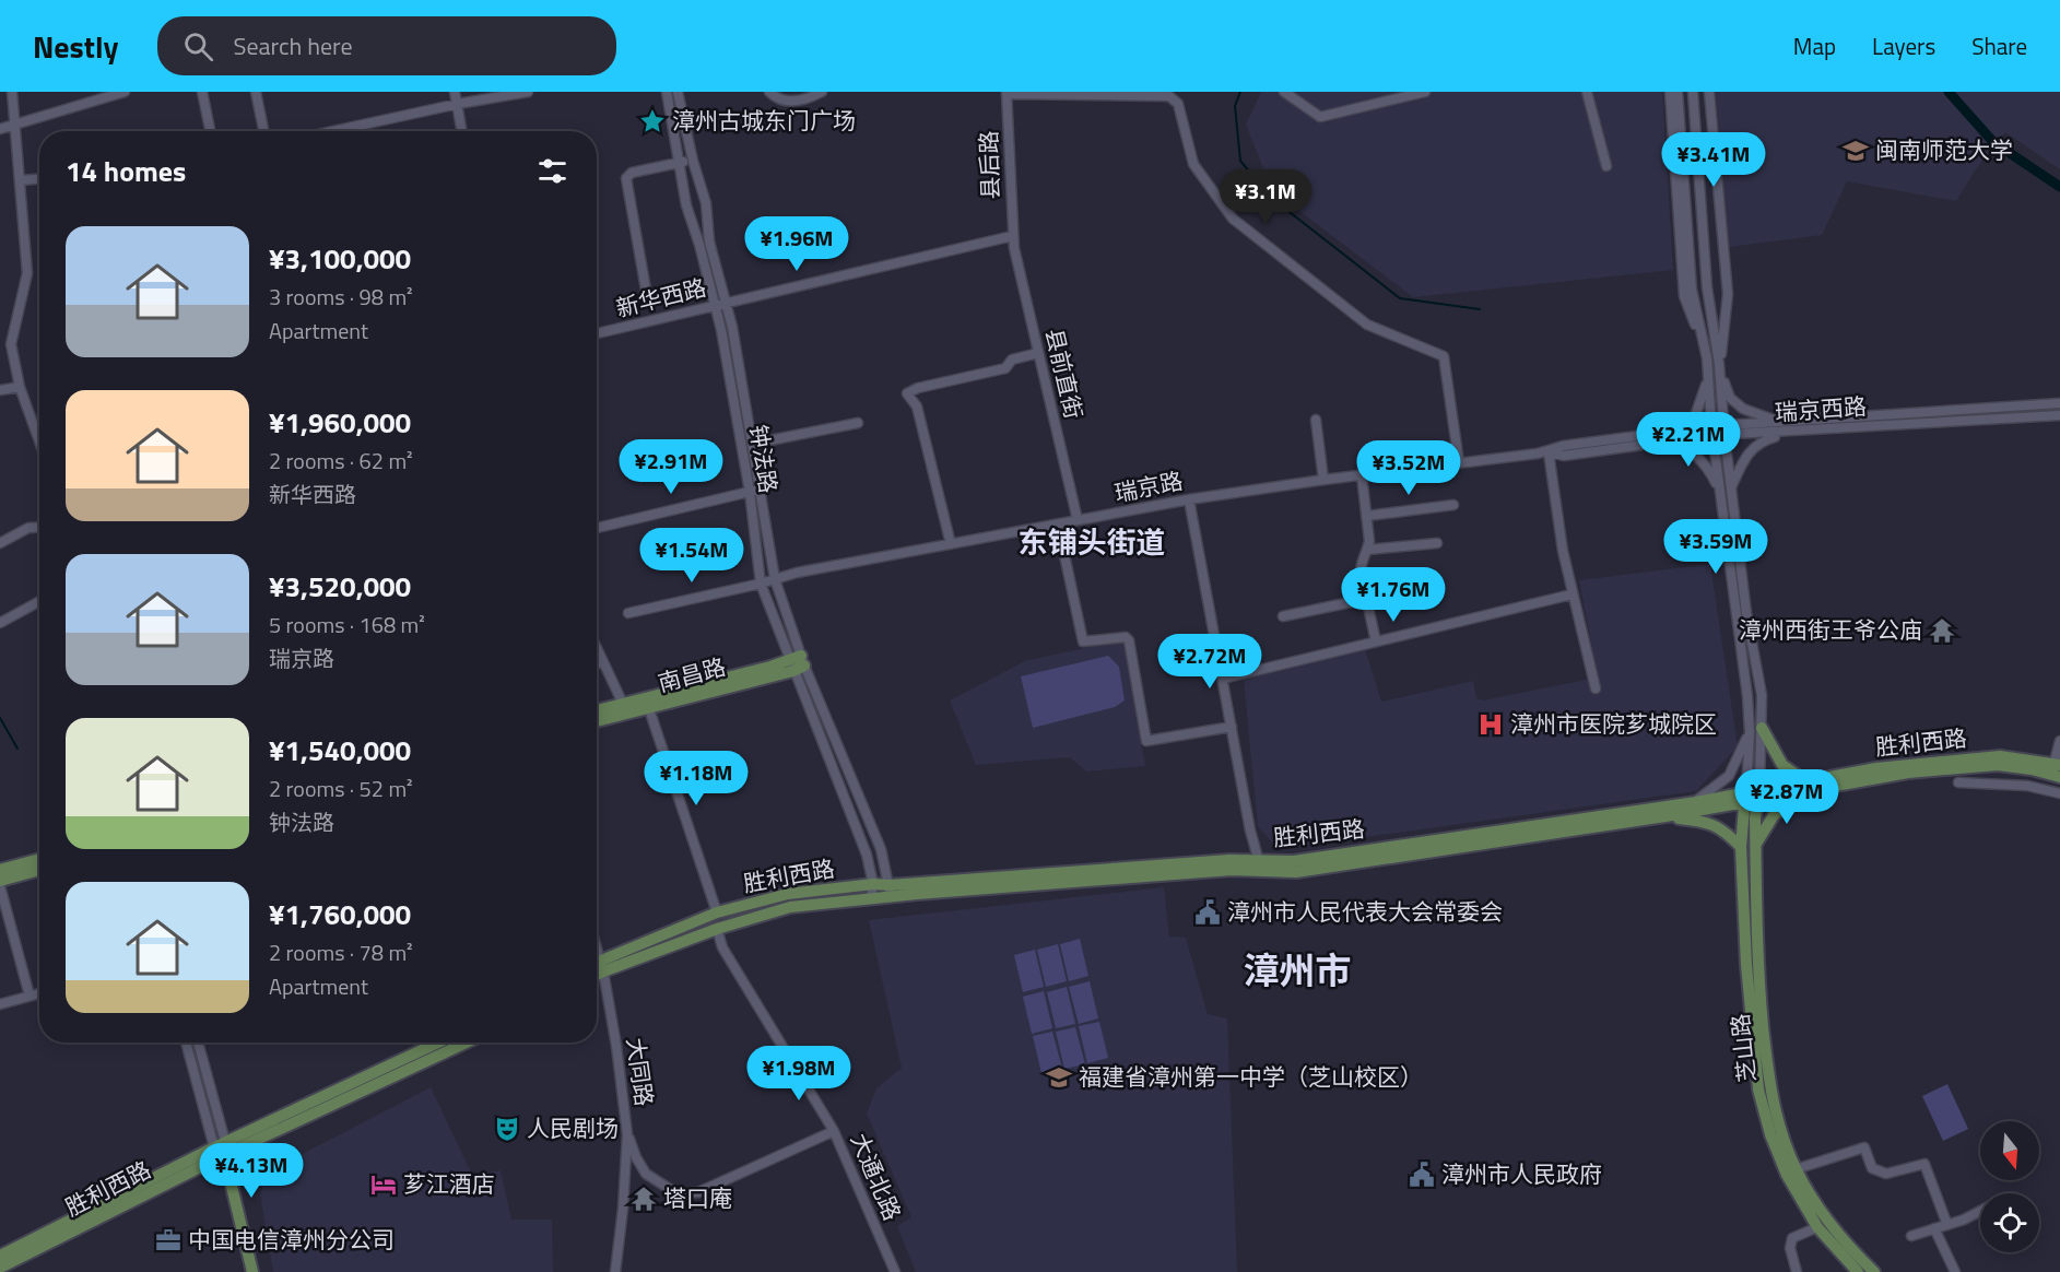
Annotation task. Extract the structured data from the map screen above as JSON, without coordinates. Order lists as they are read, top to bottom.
{
  "streets": {
    "main road": ["南昌路", "胜利西路", "芝山路"],
    "street": [
      "县后路",
      "新华西路",
      "县前直街",
      "瑞京西路",
      "钟法路",
      "瑞京路",
      "大同路",
      "大通北路"
    ]
  },
  "crossings": [
    ["县后路", "新华西路"],
    ["县后路", "县前直街"],
    ["新华西路", "县前直街"],
    ["新华西路", "钟法路"],
    ["县前直街", "瑞京路"],
    ["瑞京西路", "瑞京路"],
    ["钟法路", "瑞京路"],
    ["钟法路", "南昌路"],
    ["钟法路", "胜利西路"],
    ["胜利西路", "芝山路"],
    ["胜利西路", "大同路"]
  ],
  "districts": ["东铺头街道", "漳州市"],
  "places": {
    "place": ["漳州古城东门广场"],
    "school or university": ["闽南师范大学", "福建省漳州第一中学（芝山校区）"],
    "temple": ["漳州西街王爷公庙", "塔口庵"],
    "hospital": ["漳州市医院芗城院区"],
    "public building": ["漳州市人民代表大会常委会", "漳州市人民政府"],
    "theatre": ["人民剧场"],
    "hotel": ["芗江酒店"],
    "office": ["中国电信漳州分公司"]
  },
  "north": "bottom",
  "page": {
    "header": "Nestly",
    "search": "Search here",
    "nav": ["Map", "Layers", "Share"],
    "heading": "14 homes",
    "price": [
      "¥3.41M",
      "¥3.1M",
      "¥1.96M",
      "¥2.21M",
      "¥2.91M",
      "¥3.52M",
      "¥3.59M",
      "¥1.54M",
      "¥1.76M",
      "¥2.72M",
      "¥1.18M",
      "¥2.87M",
      "¥1.98M",
      "¥4.13M"
    ],
    "list": [
      {
        "name": "¥3,100,000",
        "note": "3 rooms · 98 m² · Apartment"
      },
      {
        "name": "¥1,960,000",
        "note": "2 rooms · 62 m² · 新华西路"
      },
      {
        "name": "¥3,520,000",
        "note": "5 rooms · 168 m² · 瑞京路"
      },
      {
        "name": "¥1,540,000",
        "note": "2 rooms · 52 m² · 钟法路"
      },
      {
        "name": "¥1,760,000",
        "note": "2 rooms · 78 m² · Apartment"
      }
    ]
  }
}
